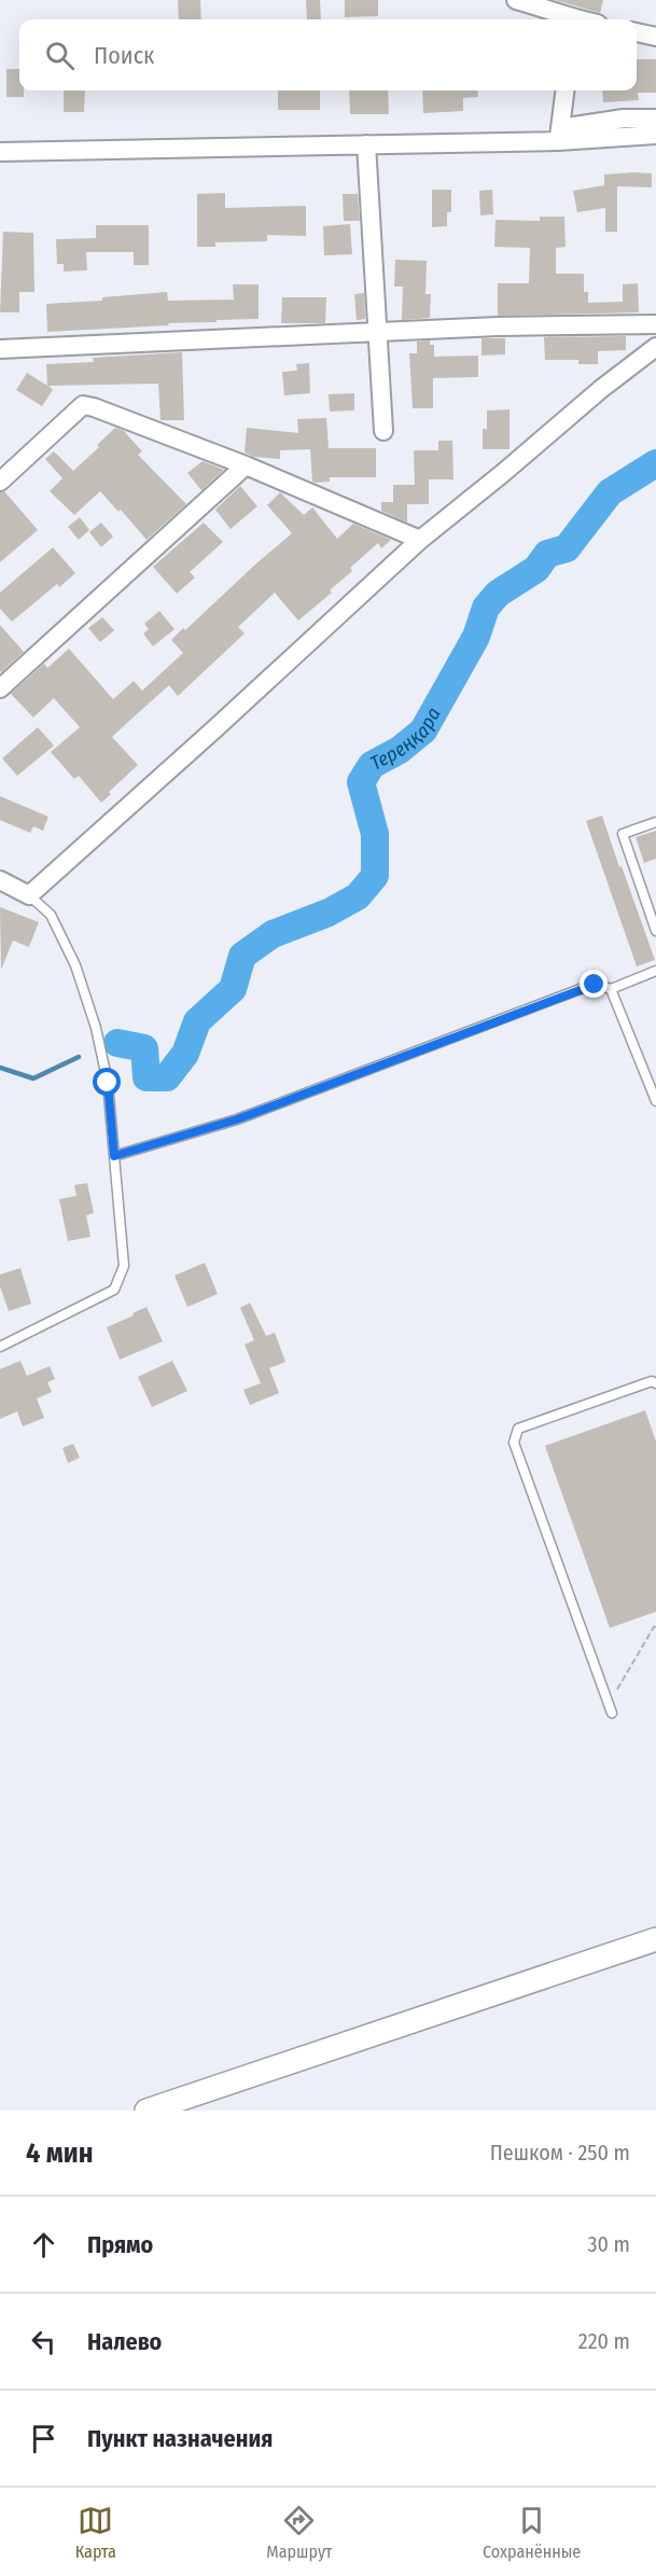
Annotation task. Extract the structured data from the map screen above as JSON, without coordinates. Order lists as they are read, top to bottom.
{
  "water": ["Тереңқара"],
  "page": {
    "search": "Поиск",
    "heading": ["4 мин", "Пешком · 250 m"],
    "list": [
      ["Прямо", "30 m"],
      ["Налево", "220 m"],
      "Пункт назначения"
    ],
    "nav": ["Карта", "Маршрут", "Сохранённые"]
  }
}
